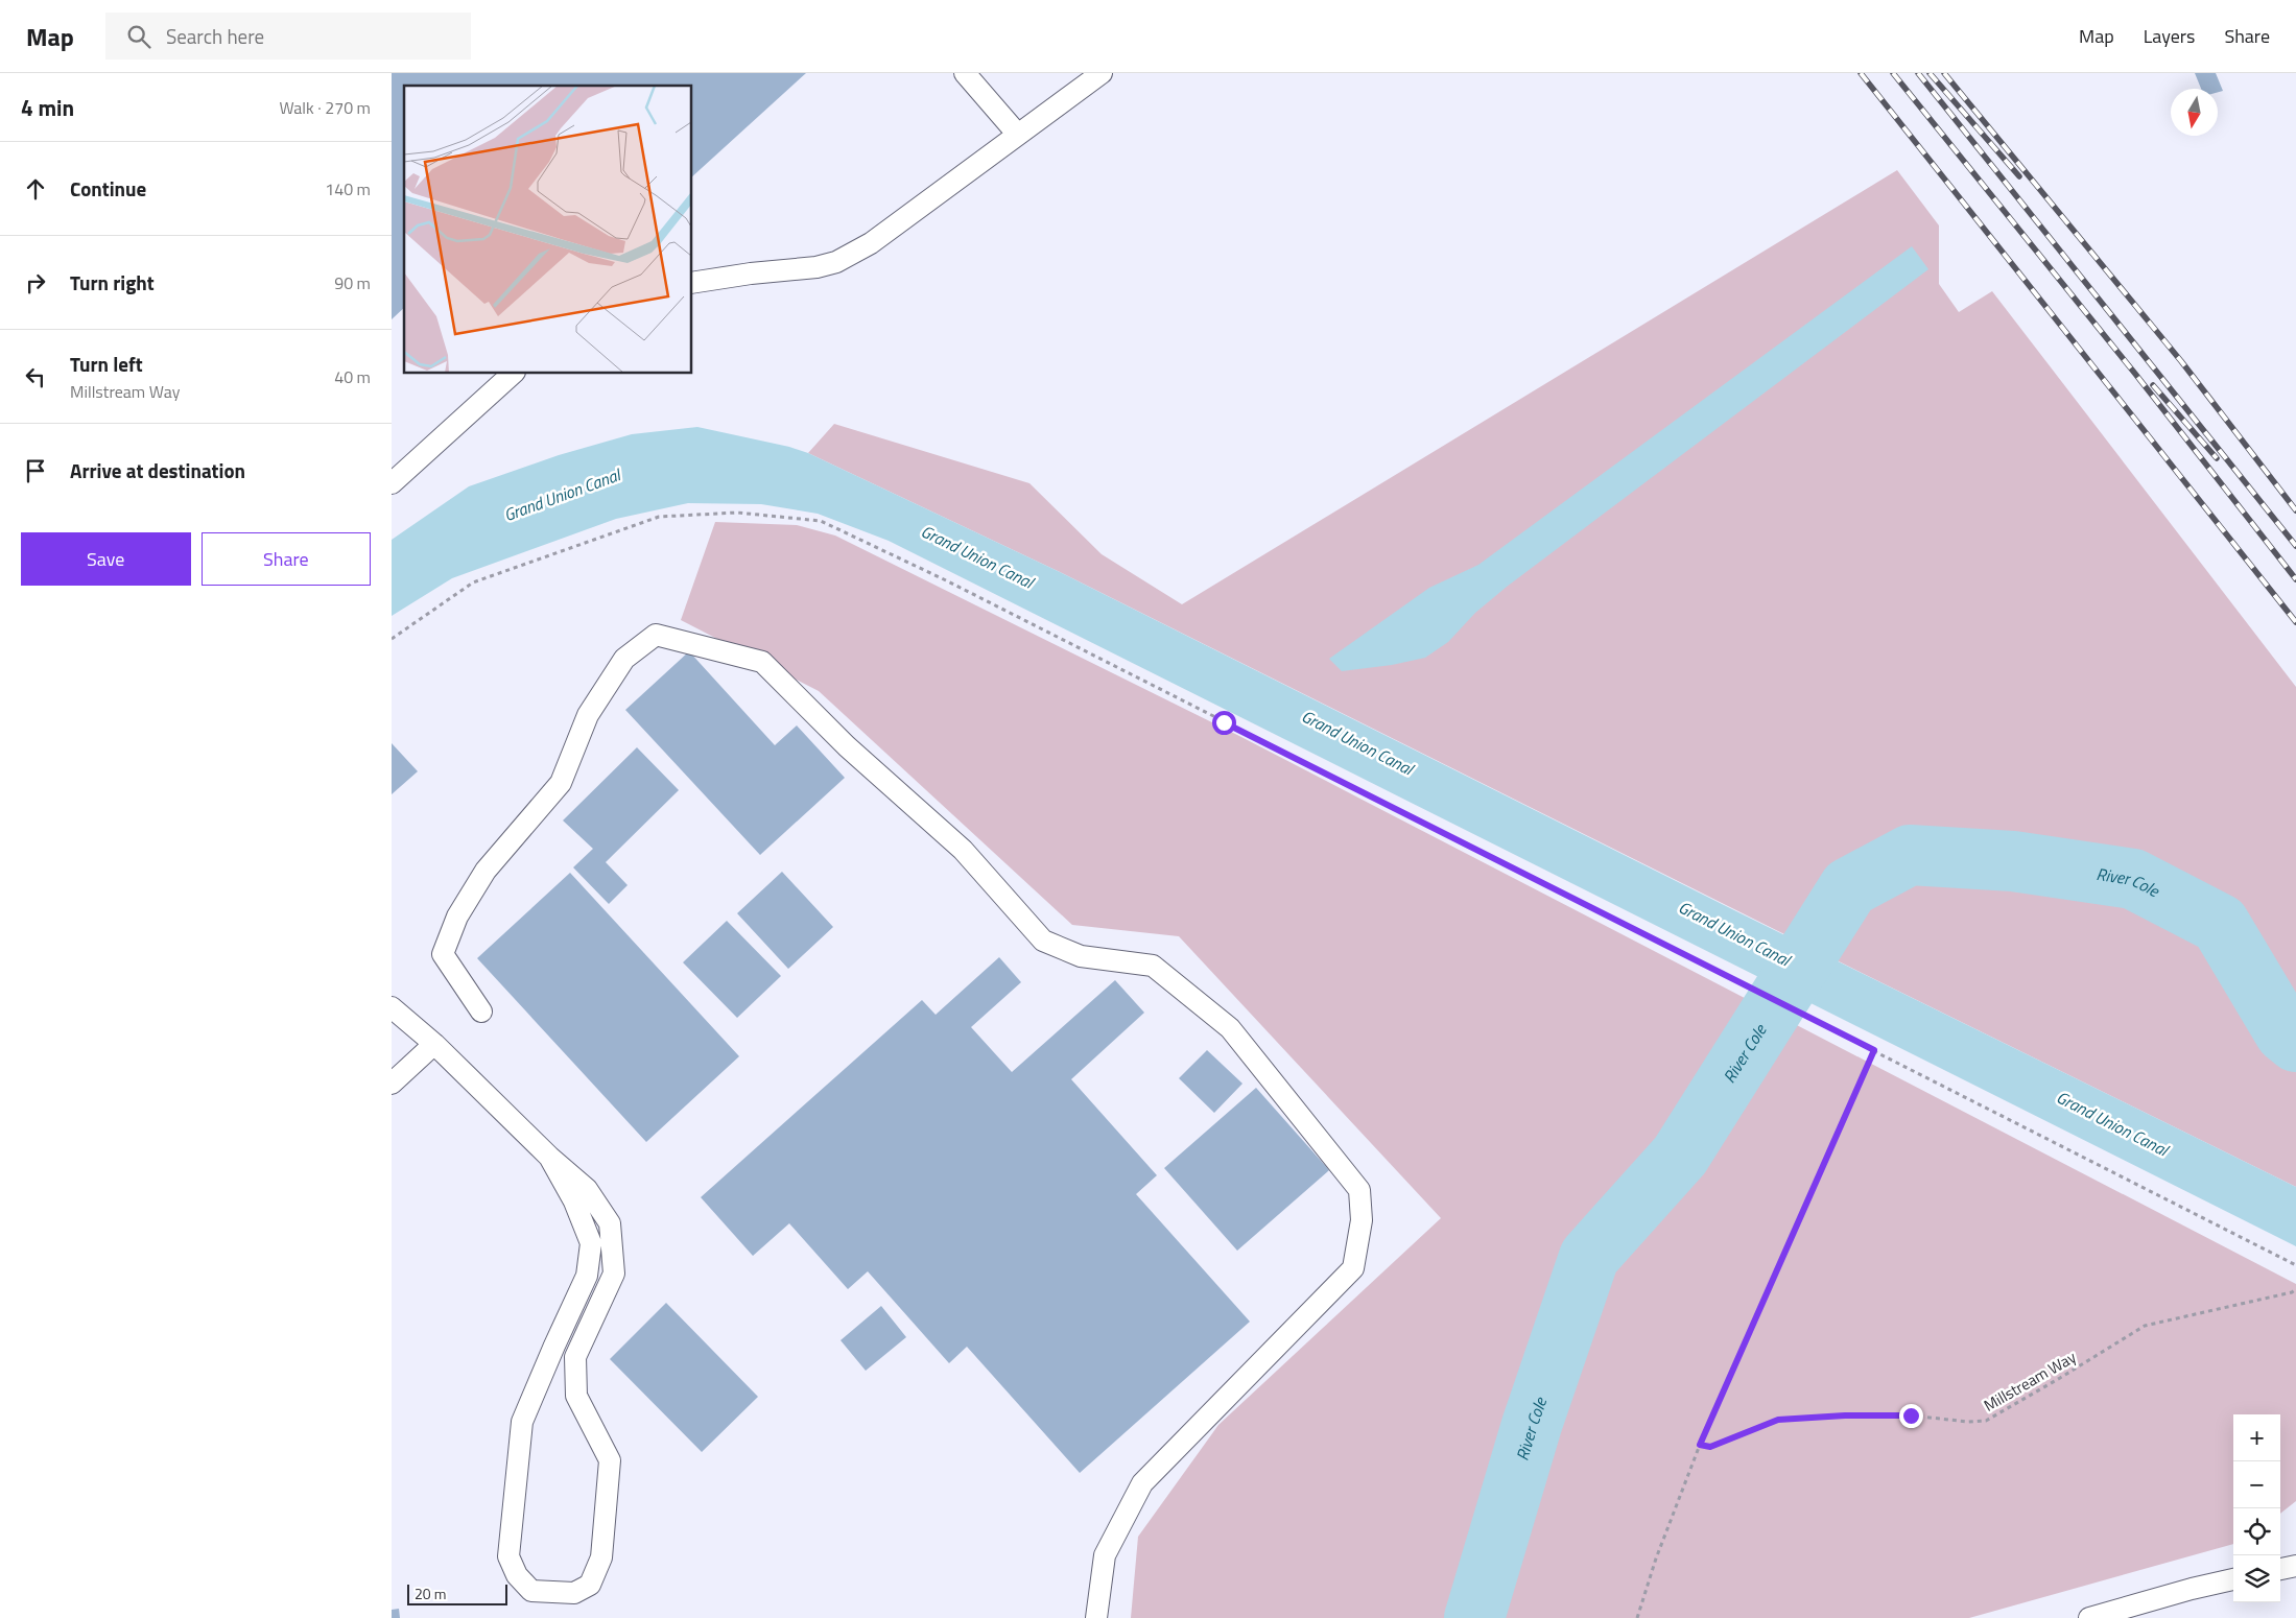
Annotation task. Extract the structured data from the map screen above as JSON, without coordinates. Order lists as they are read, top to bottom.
{
  "streets": {
    "path": ["Millstream Way"]
  },
  "water": ["Grand Union Canal", "River Cole"],
  "scale_bar": "20 m",
  "north": "bottom",
  "page": {
    "header": "Map",
    "search": "Search here",
    "nav": ["Map", "Layers", "Share"],
    "heading": ["4 min", "Walk · 270 m"],
    "list": [
      ["Continue", "140 m"],
      ["Turn right", "90 m"],
      ["Turn left", "Millstream Way", "40 m"],
      "Arrive at destination"
    ],
    "buttons": ["Save", "Share"],
    "map_buttons": ["+", "−"],
    "scale": "20 m"
  }
}
